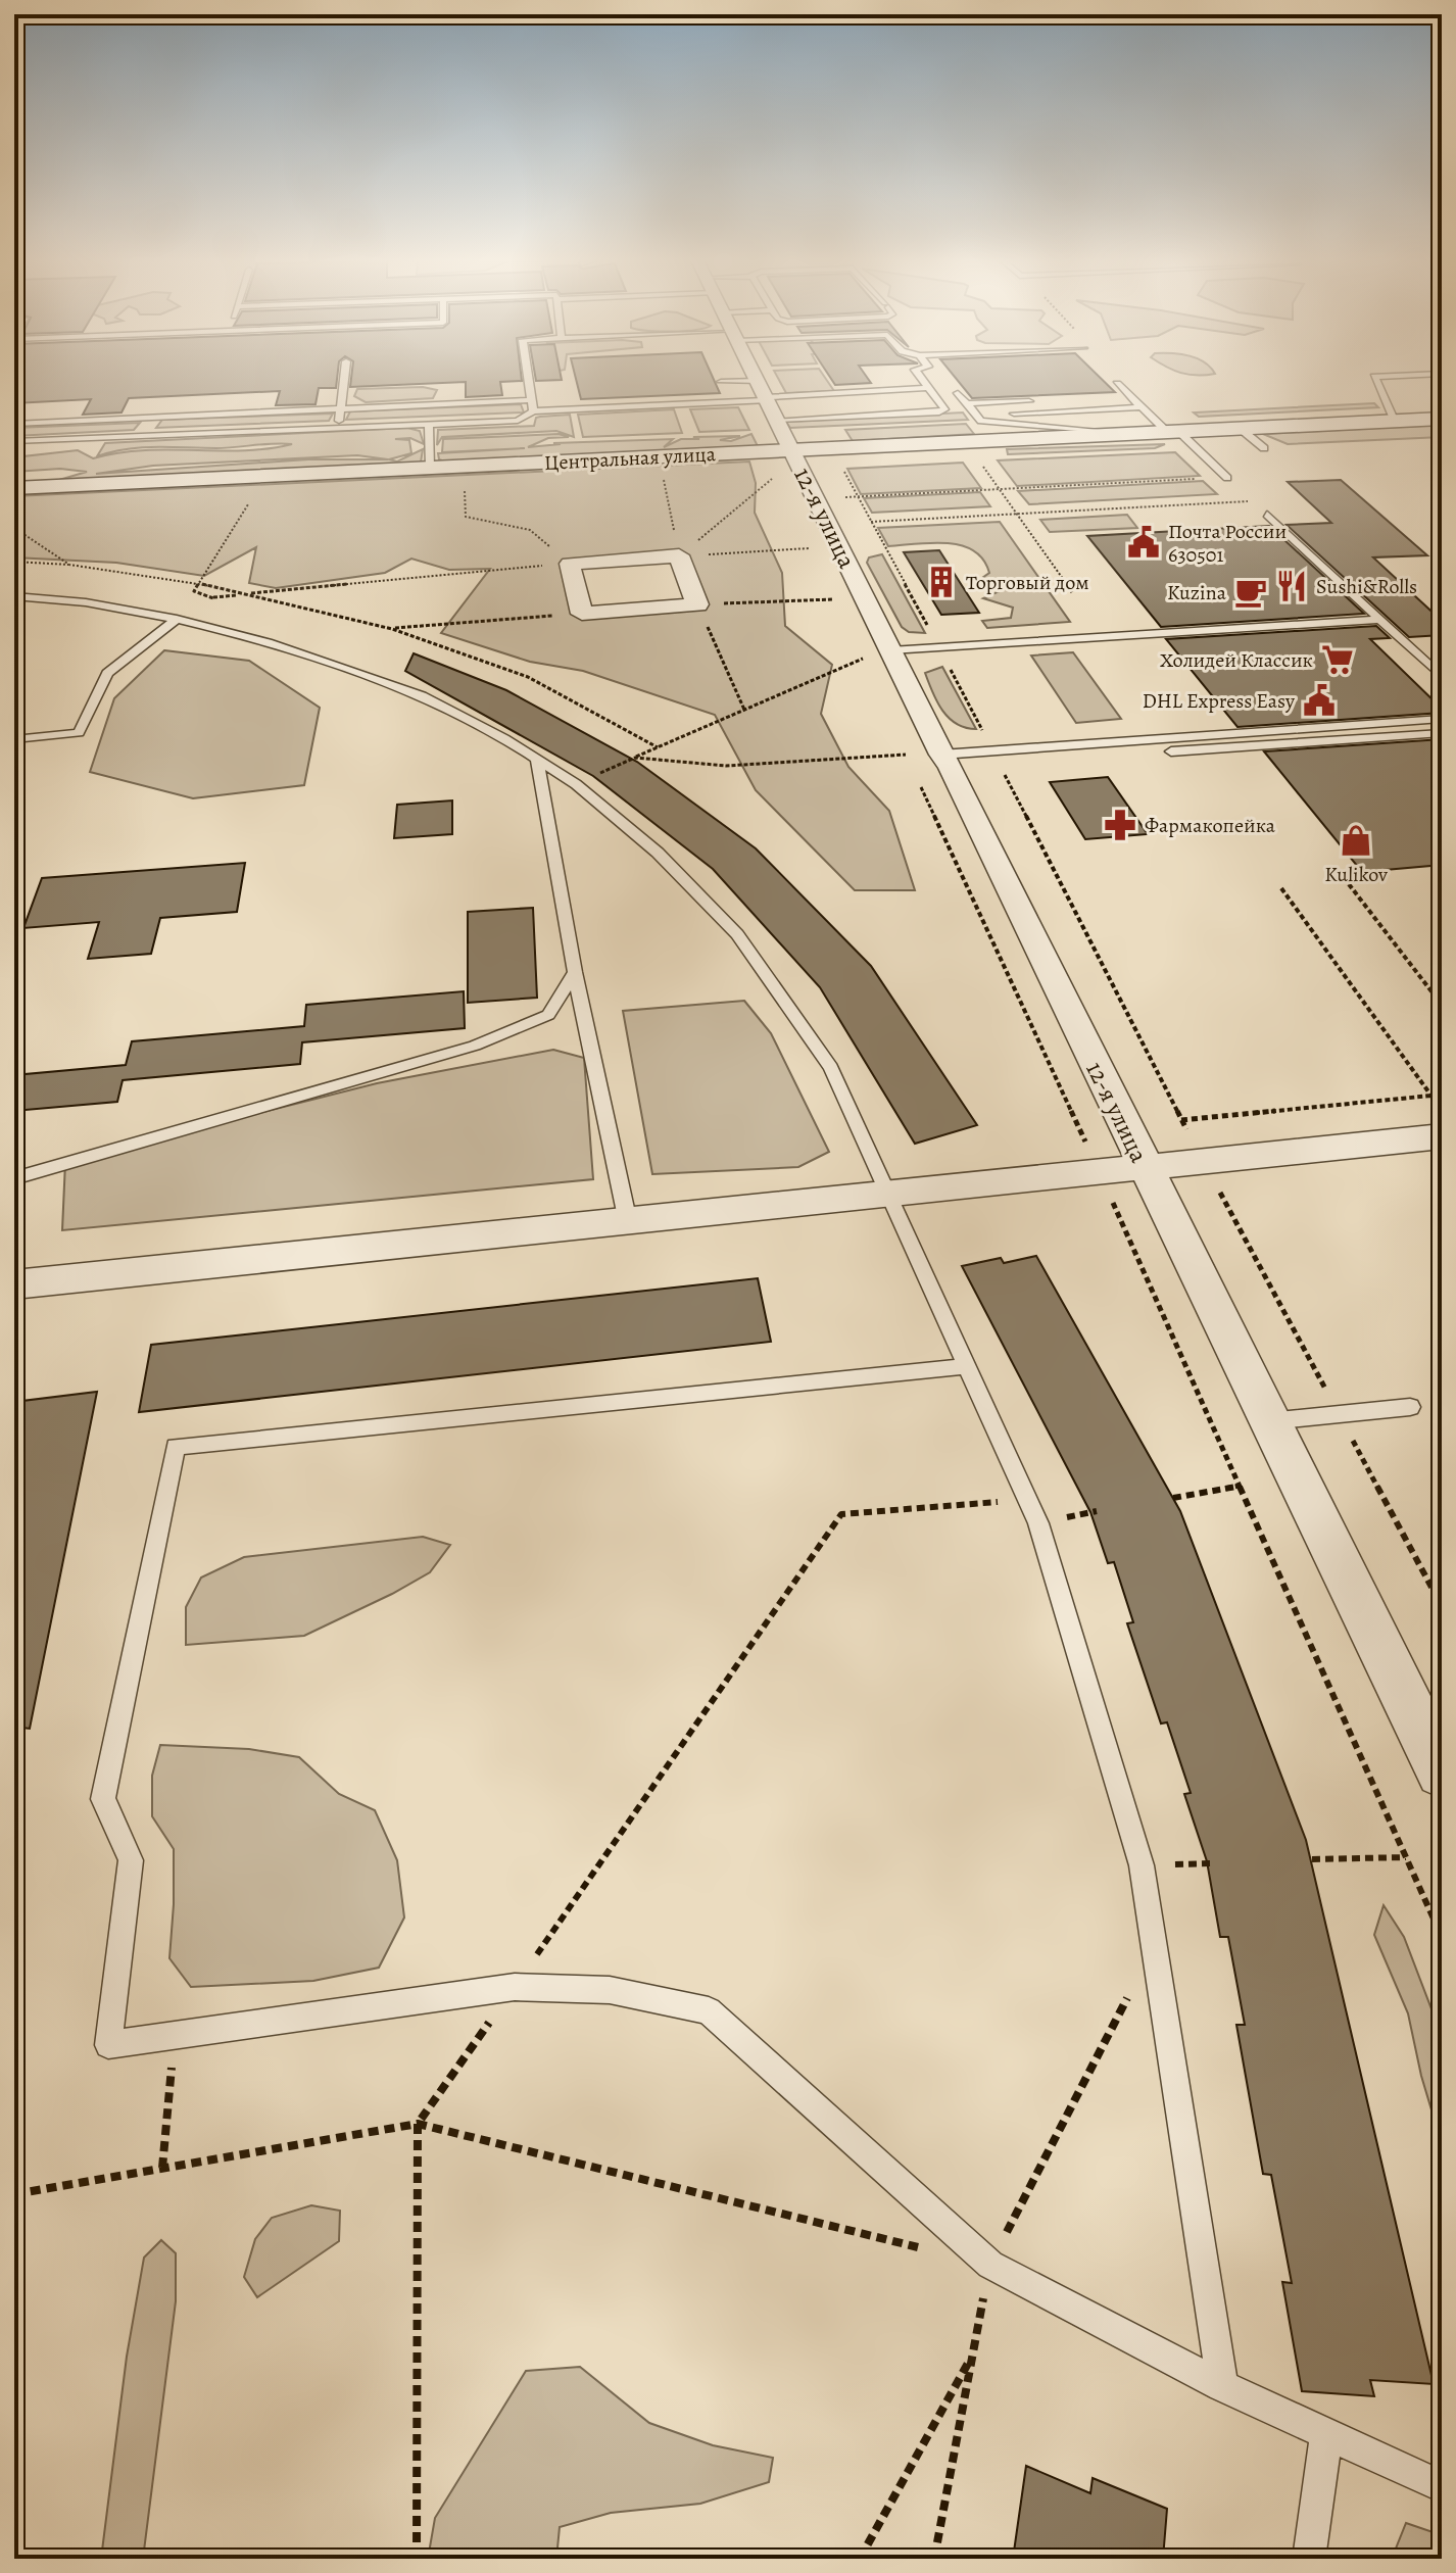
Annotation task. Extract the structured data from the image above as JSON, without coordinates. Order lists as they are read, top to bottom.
{
  "streets": {
    "main road": ["Центральная улица"],
    "street": ["12-я улица"]
  },
  "crossings": [
    ["Центральная улица", "12-я улица"]
  ],
  "places": {
    "public building": ["Почта России 630501", "DHL Express Easy"],
    "building": ["Торговый дом"],
    "restaurant": ["Sushi&Rolls"],
    "cafe": ["Kuzina"],
    "supermarket": ["Холидей Классик"],
    "pharmacy": ["Фармакопейка"],
    "shop": ["Kulikov"]
  }
}
